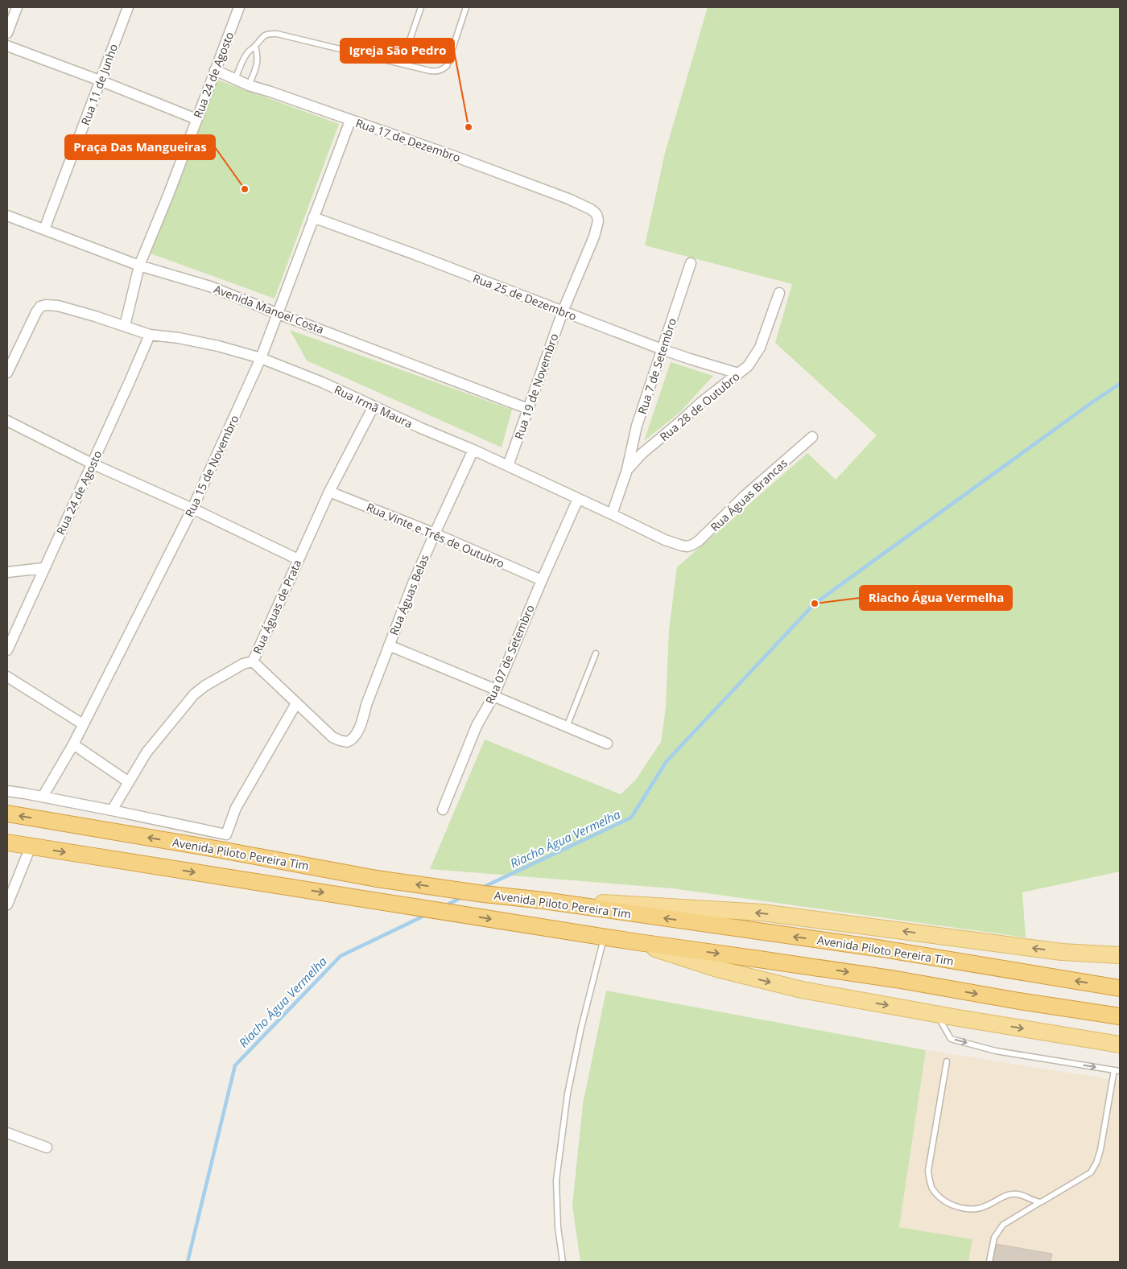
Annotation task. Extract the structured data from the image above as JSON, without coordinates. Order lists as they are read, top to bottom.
{
  "streets": {
    "highway": ["Avenida Piloto Pereira Tim"],
    "street": [
      "Rua 24 de Agosto",
      "Rua 11 de Junho",
      "Rua 17 de Dezembro",
      "Rua 25 de Dezembro",
      "Avenida Manoel Costa",
      "Rua 7 de Setembro",
      "Rua 19 de Novembro",
      "Rua Irmã Maura",
      "Rua 28 de Outubro",
      "Rua 15 de Novembro",
      "Rua Águas Brancas",
      "Rua Vinte e Três de Outubro",
      "Rua Águas Belas",
      "Rua Águas de Prata",
      "Rua 07 de Setembro"
    ]
  },
  "crossings": [
    ["Rua 24 de Agosto", "Rua 17 de Dezembro"],
    ["Rua 24 de Agosto", "Avenida Manoel Costa"],
    ["Rua 24 de Agosto", "Rua Irmã Maura"],
    ["Rua 11 de Junho", "Avenida Manoel Costa"],
    ["Rua 17 de Dezembro", "Rua 19 de Novembro"],
    ["Rua 17 de Dezembro", "Rua 15 de Novembro"],
    ["Rua 25 de Dezembro", "Rua 7 de Setembro"],
    ["Rua 25 de Dezembro", "Rua 19 de Novembro"],
    ["Rua 25 de Dezembro", "Rua 28 de Outubro"],
    ["Rua 25 de Dezembro", "Rua 15 de Novembro"],
    ["Avenida Manoel Costa", "Rua 19 de Novembro"],
    ["Avenida Manoel Costa", "Rua 15 de Novembro"],
    ["Rua 7 de Setembro", "Rua 28 de Outubro"],
    ["Rua 19 de Novembro", "Rua Irmã Maura"],
    ["Rua Irmã Maura", "Rua 28 de Outubro"],
    ["Rua Irmã Maura", "Rua 15 de Novembro"],
    ["Rua Irmã Maura", "Rua Águas Brancas"],
    ["Rua Irmã Maura", "Rua Águas Belas"],
    ["Rua Irmã Maura", "Rua Águas de Prata"],
    ["Rua Irmã Maura", "Rua 07 de Setembro"],
    ["Rua Vinte e Três de Outubro", "Rua Águas Belas"],
    ["Rua Vinte e Três de Outubro", "Rua Águas de Prata"],
    ["Rua Vinte e Três de Outubro", "Rua 07 de Setembro"]
  ],
  "water": ["Riacho Água Vermelha"],
  "places": ["Igreja São Pedro", "Praça Das Mangueiras", "Riacho Água Vermelha"]
}
